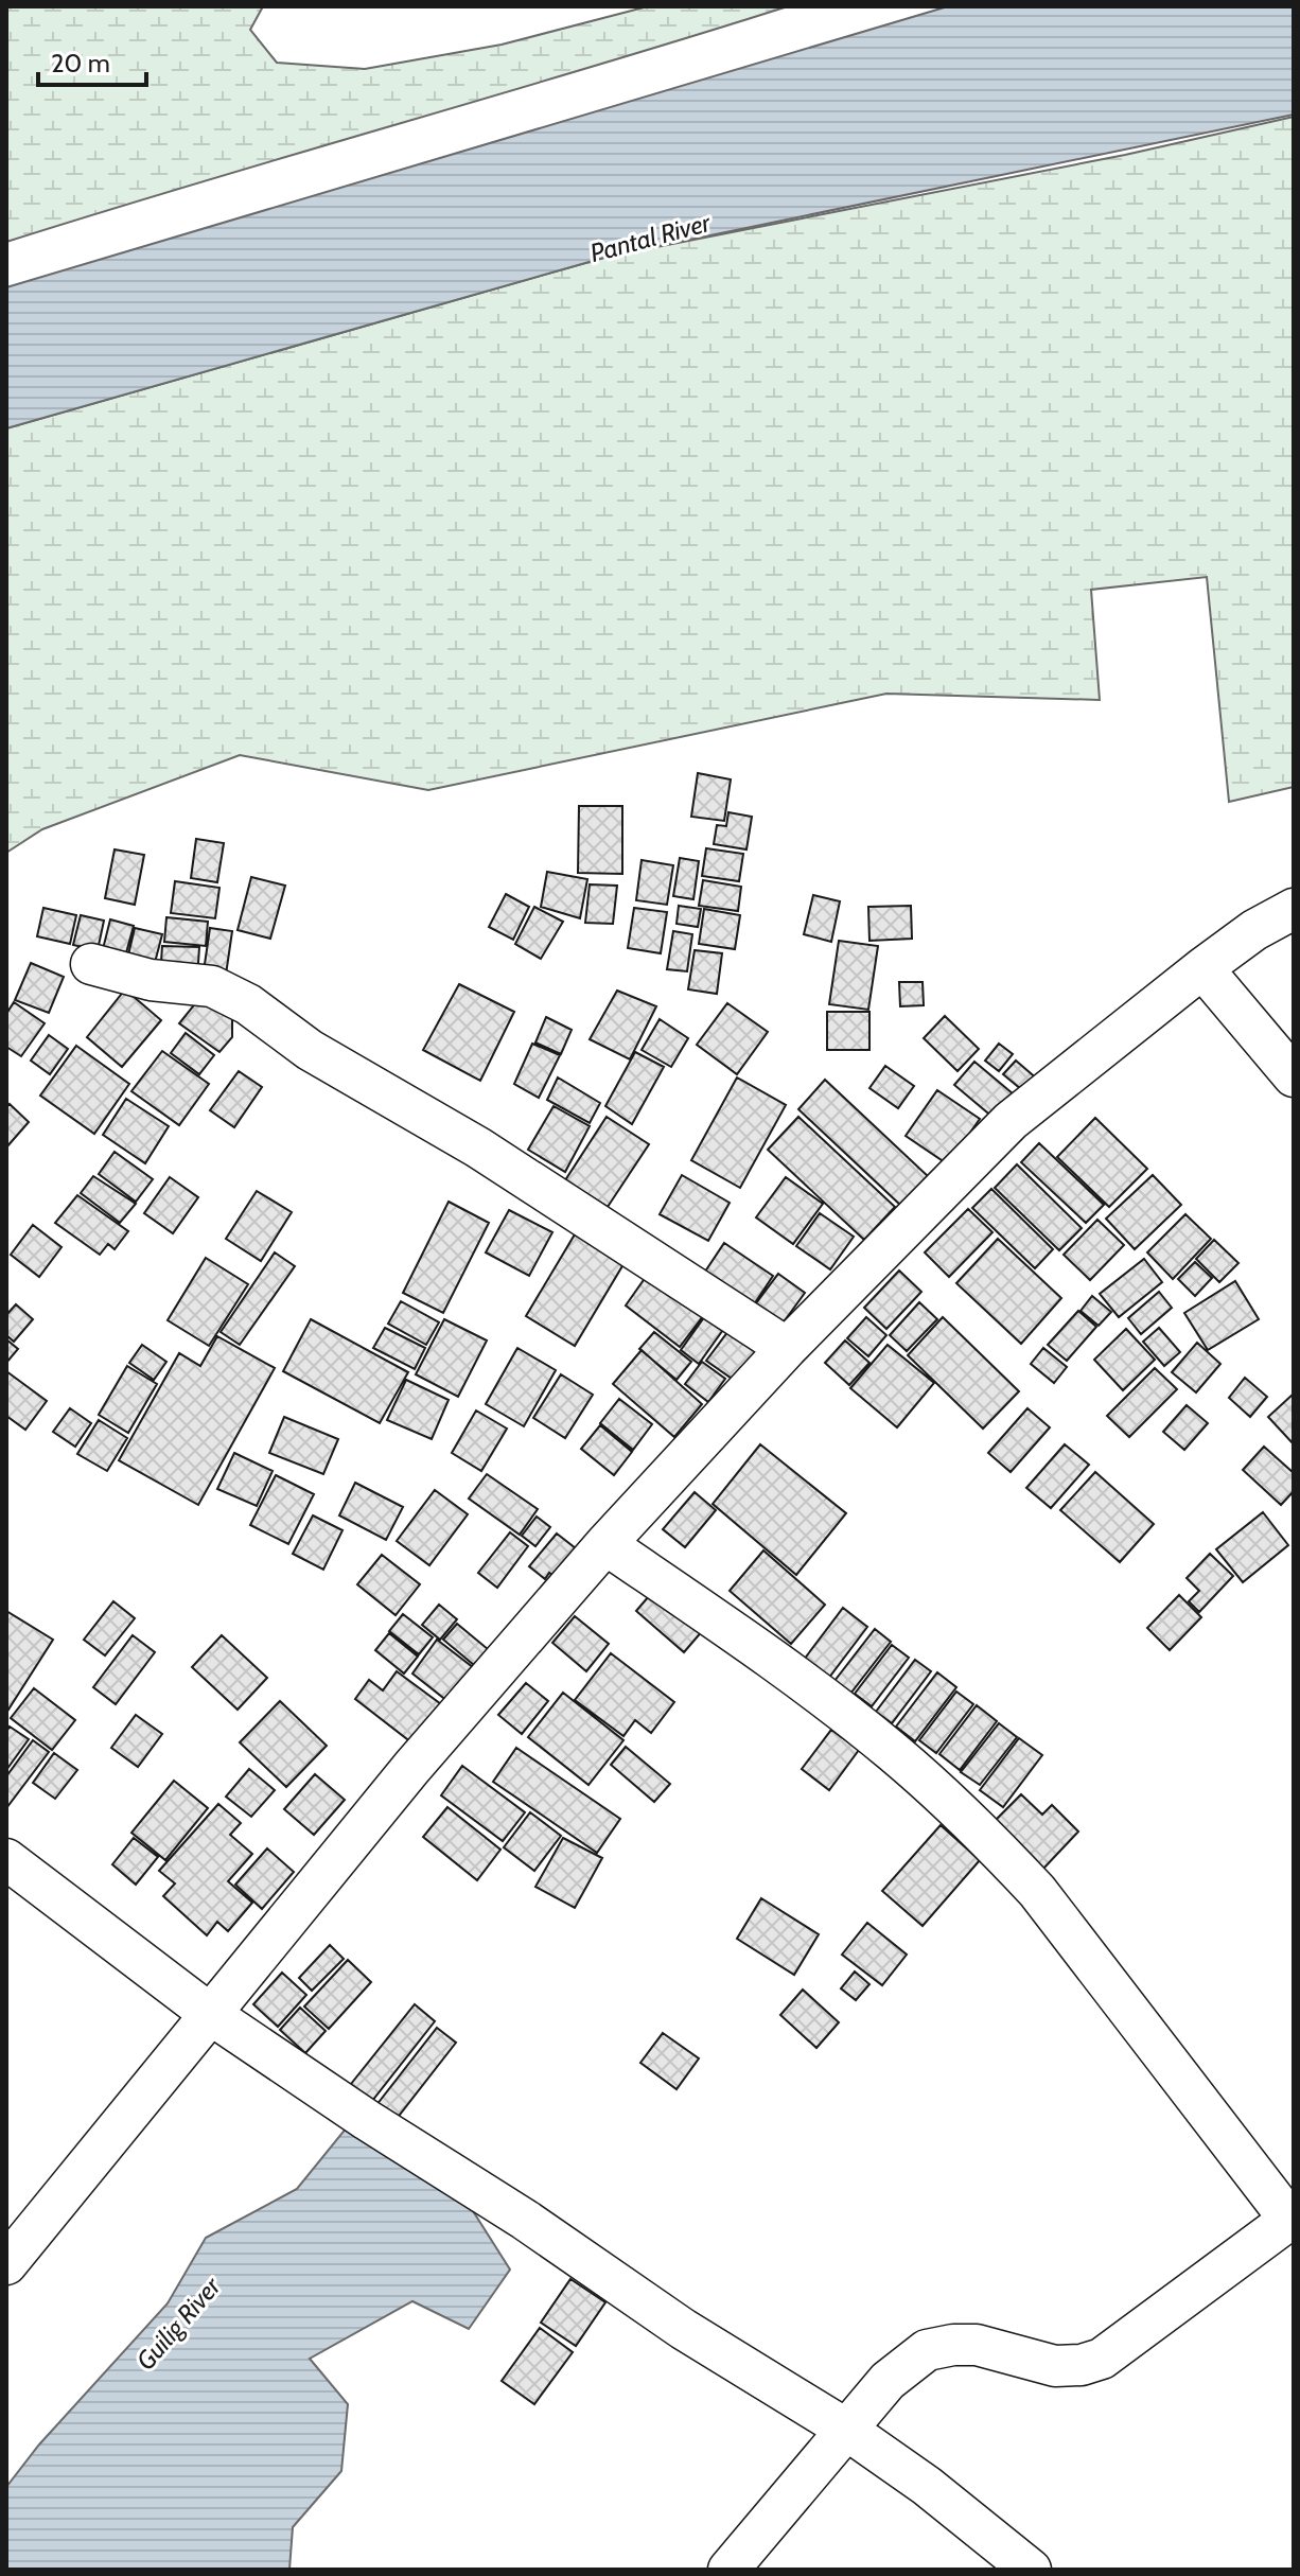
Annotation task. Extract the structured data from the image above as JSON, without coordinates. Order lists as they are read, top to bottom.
{
  "water": ["Pantal River", "Guilig River"],
  "scale_bar": "20 m"
}
